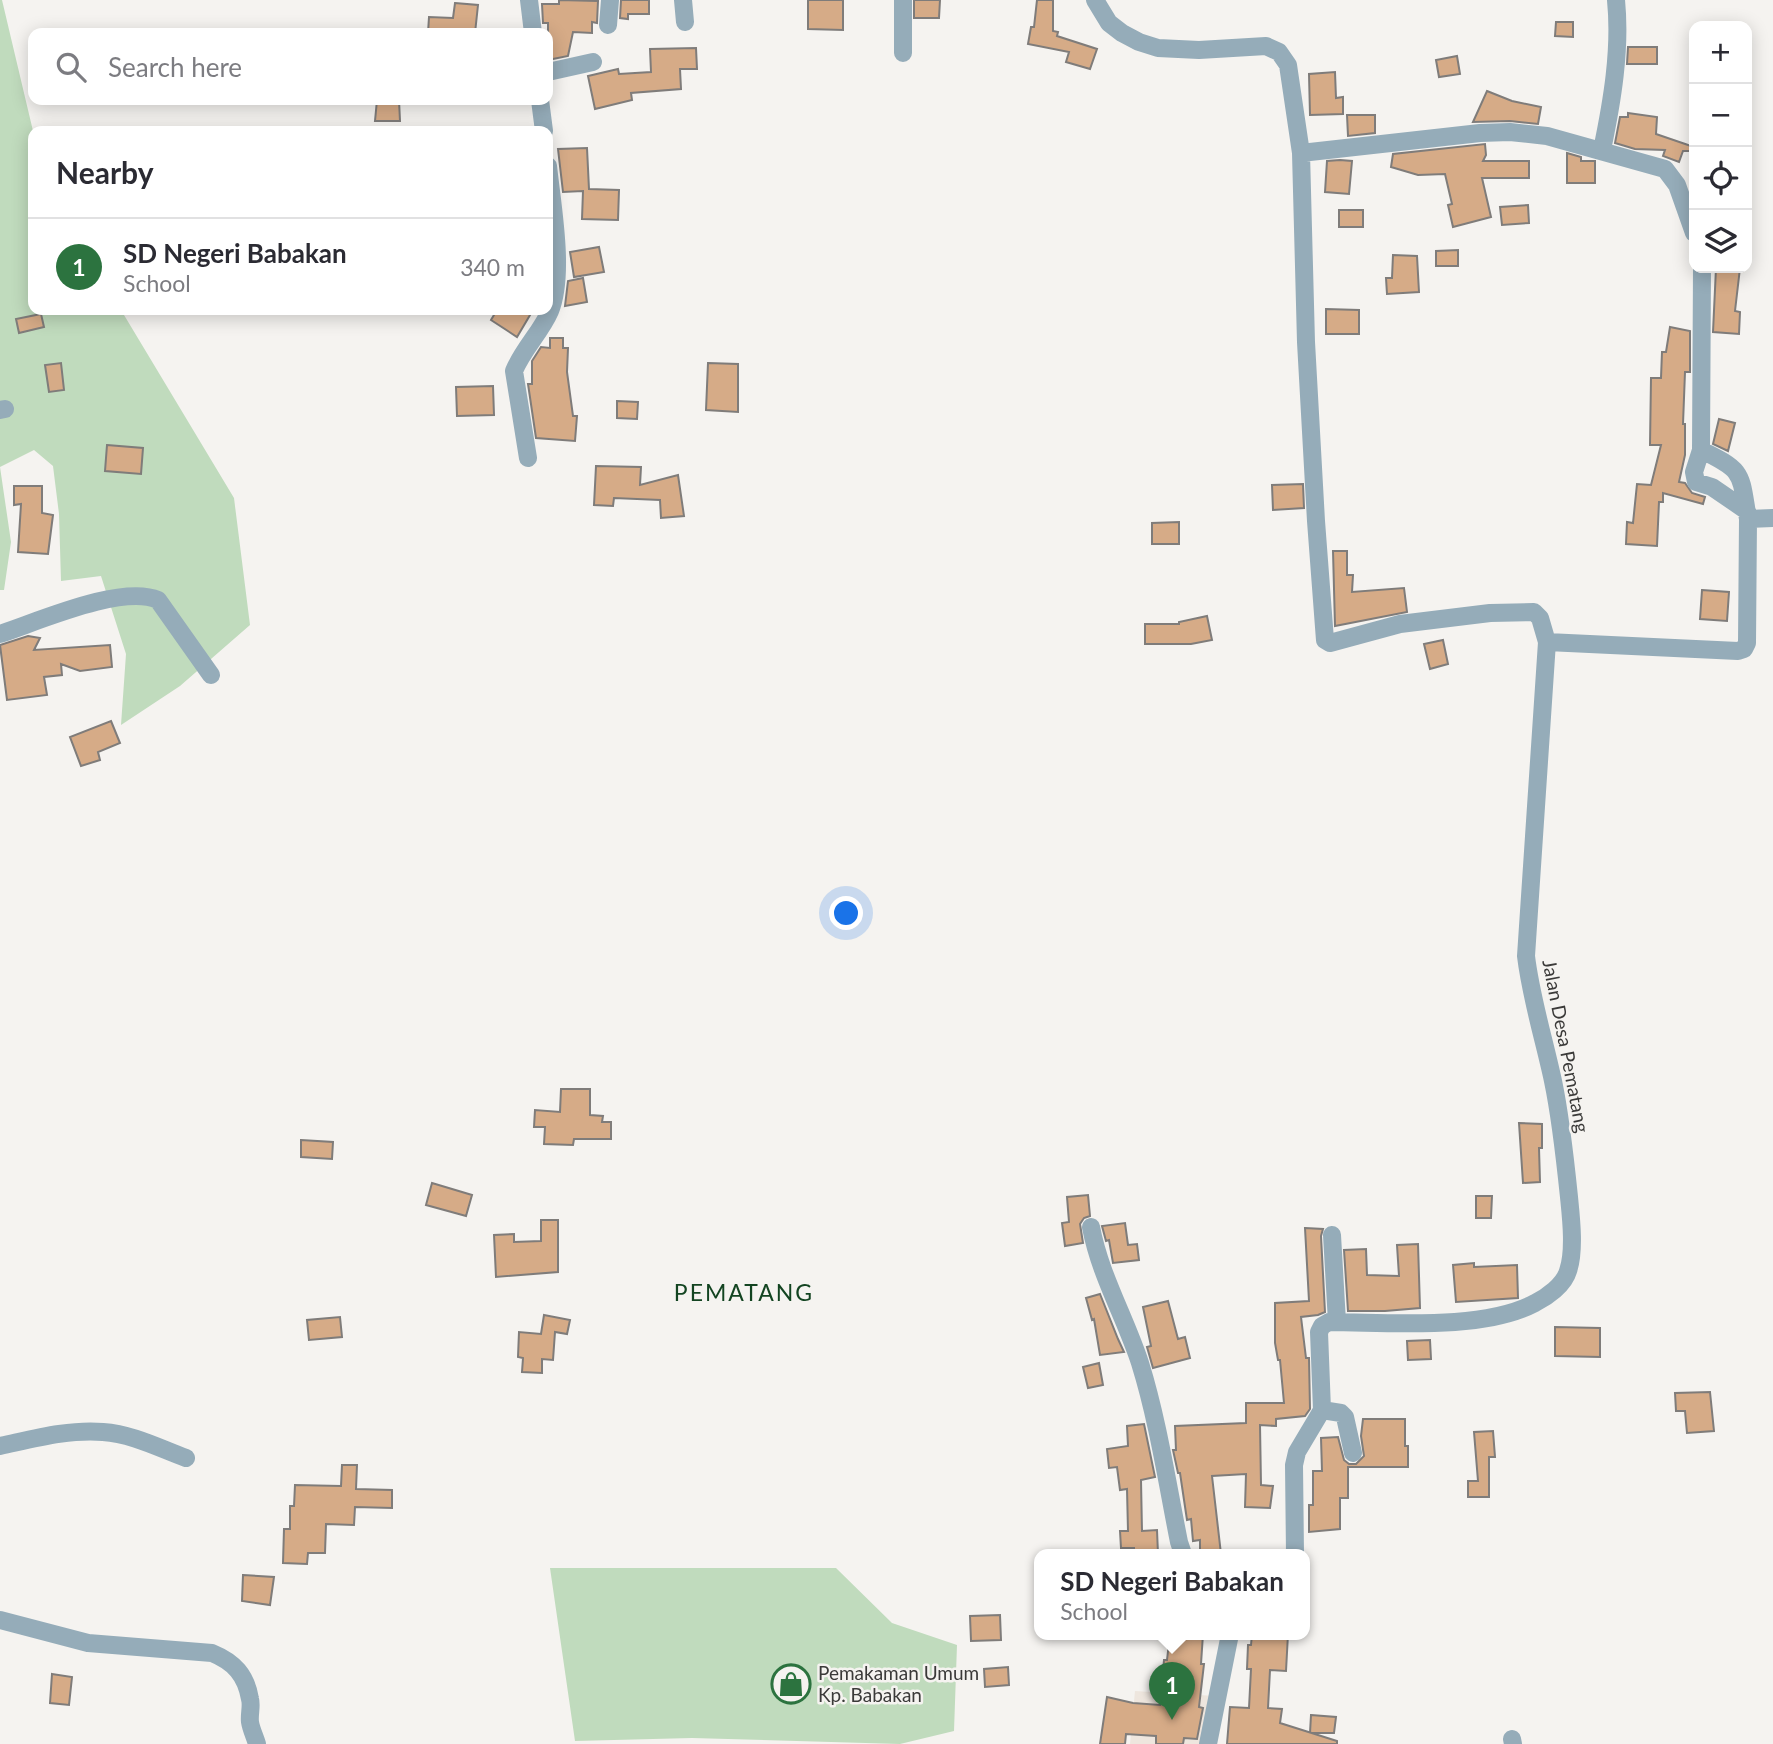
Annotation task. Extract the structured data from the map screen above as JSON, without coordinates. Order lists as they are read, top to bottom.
{
  "streets": {
    "street": ["Jalan Desa Pematang"]
  },
  "districts": ["PEMATANG"],
  "places": {
    "shop": ["Pemakaman Umum Kp. Babakan"]
  },
  "page": {
    "map_buttons": ["+", "−"],
    "search": "Search here",
    "heading": "Nearby",
    "list": [
      {
        "mark": "1",
        "name": "SD Negeri Babakan",
        "note": "School",
        "value": "340 m"
      }
    ],
    "popup": ["SD Negeri Babakan", "School"],
    "pins": "1"
  }
}
